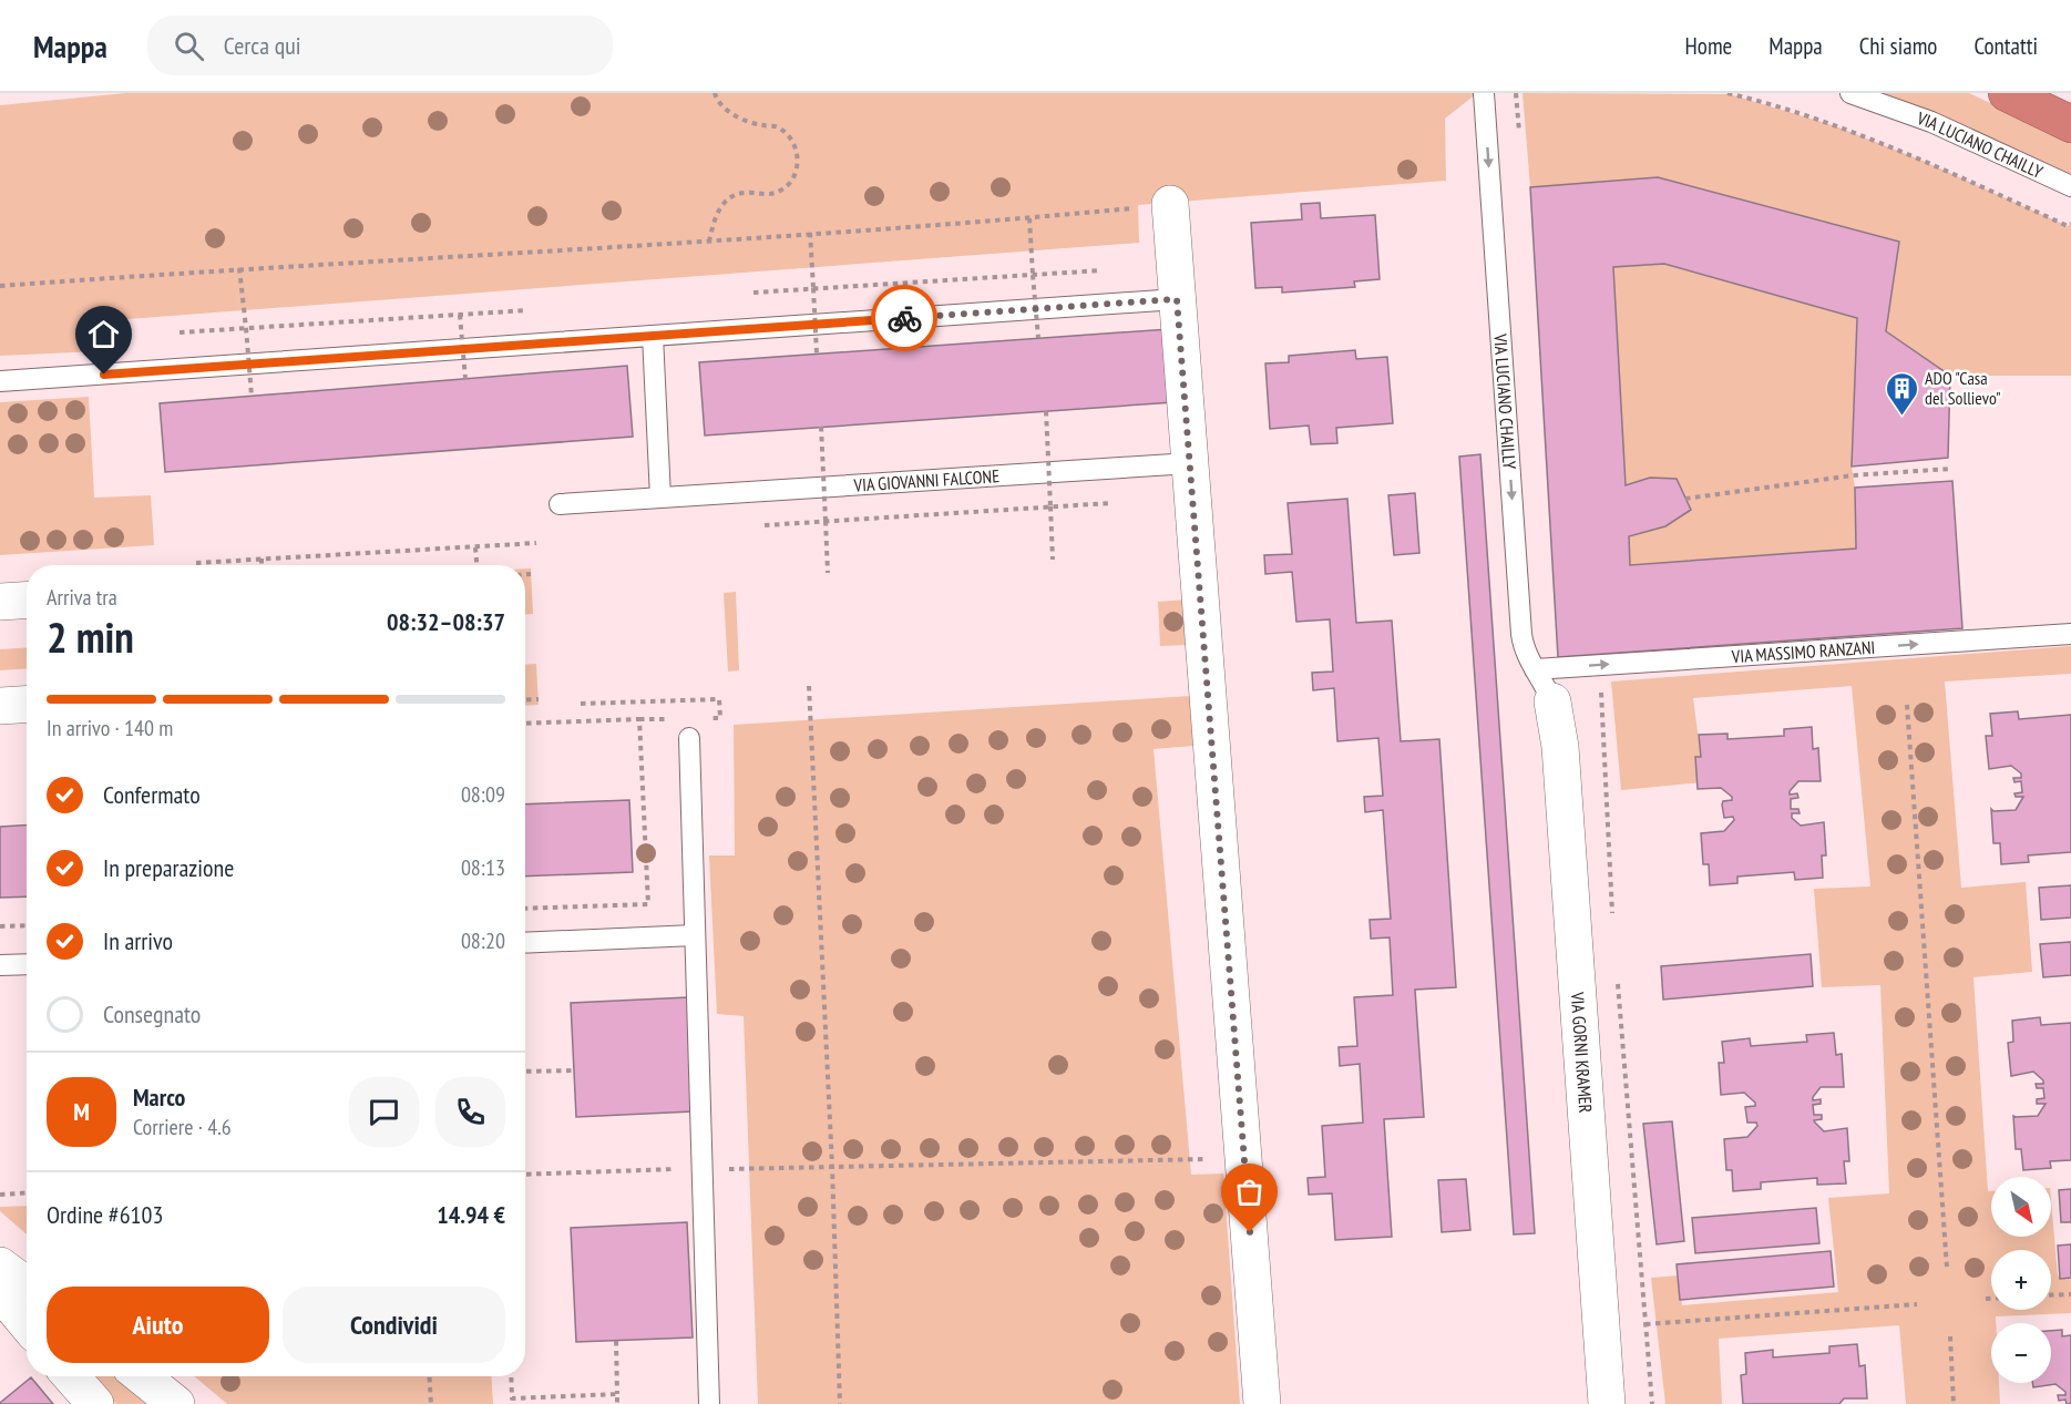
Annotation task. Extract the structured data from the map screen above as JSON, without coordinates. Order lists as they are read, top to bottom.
{
  "streets": {
    "street": ["VIA GORNI KRAMER"],
    "lane": ["VIA LUCIANO CHAILLY", "VIA GIOVANNI FALCONE", "VIA MASSIMO RANZANI"]
  },
  "crossings": [
    ["VIA LUCIANO CHAILLY", "VIA MASSIMO RANZANI"],
    ["VIA LUCIANO CHAILLY", "VIA GORNI KRAMER"]
  ],
  "one_way": ["VIA LUCIANO CHAILLY", "VIA MASSIMO RANZANI"],
  "places": {
    "building": ["ADO \"Casa del Sollievo\""]
  },
  "north": "bottom right",
  "page": {
    "header": "Mappa",
    "search": "Cerca qui",
    "nav": [
      "Home",
      "Mappa",
      "Chi siamo",
      "Contatti"
    ],
    "heading": ["2 min", "Arriva tra", "08:32–08:37"],
    "panel": [
      "Marco",
      "Corriere · 4.6",
      "Ordine #6103",
      "14.94 €"
    ],
    "bar": "In arrivo · 140 m",
    "list": [
      ["Confermato", "08:09"],
      ["In preparazione", "08:13"],
      ["In arrivo", "08:20"],
      "Consegnato"
    ],
    "round": "M",
    "map_buttons": ["+", "−"],
    "buttons": ["Aiuto", "Condividi"]
  }
}
